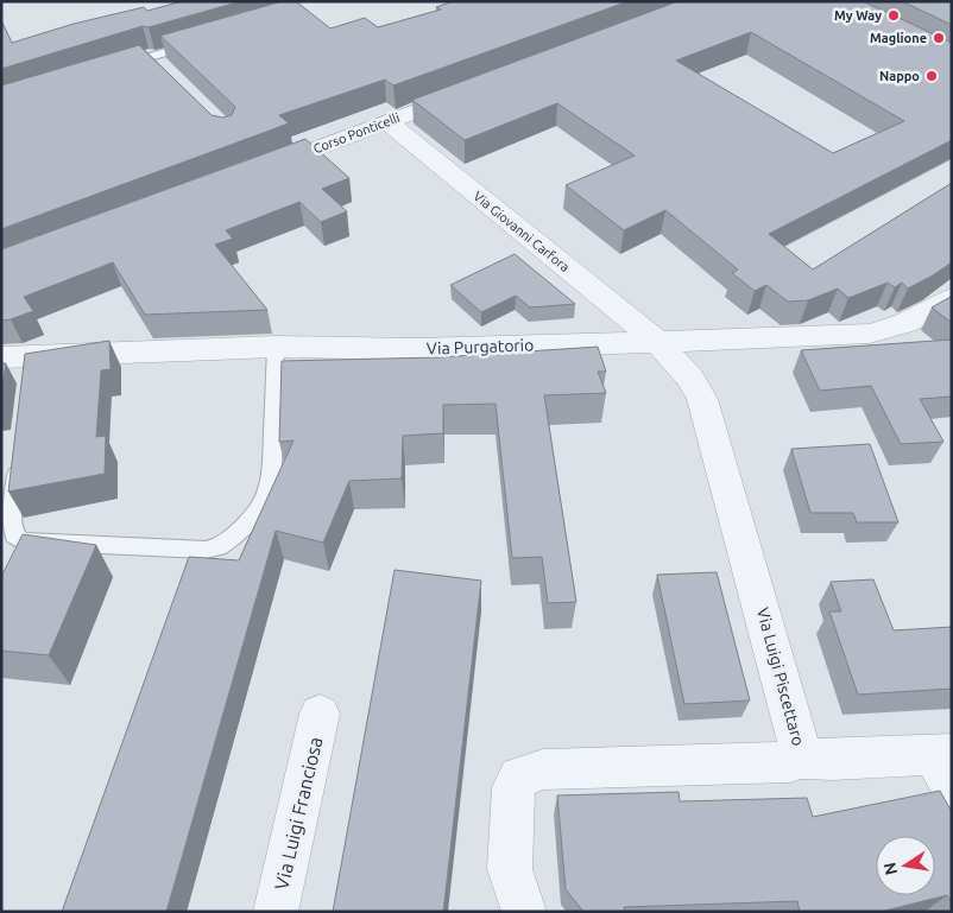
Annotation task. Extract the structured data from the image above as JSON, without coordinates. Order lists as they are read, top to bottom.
{
  "streets": {
    "street": [
      "Corso Ponticelli",
      "Via Giovanni Carfora",
      "Via Purgatorio",
      "Via Luigi Piscettaro",
      "Via Luigi Franciosa"
    ]
  },
  "crossings": [
    ["Corso Ponticelli", "Via Giovanni Carfora"],
    ["Via Giovanni Carfora", "Via Purgatorio"],
    ["Via Giovanni Carfora", "Via Luigi Piscettaro"],
    ["Via Purgatorio", "Via Luigi Piscettaro"]
  ],
  "places": ["My Way", "Maglione", "Nappo"],
  "north": "left"
}
